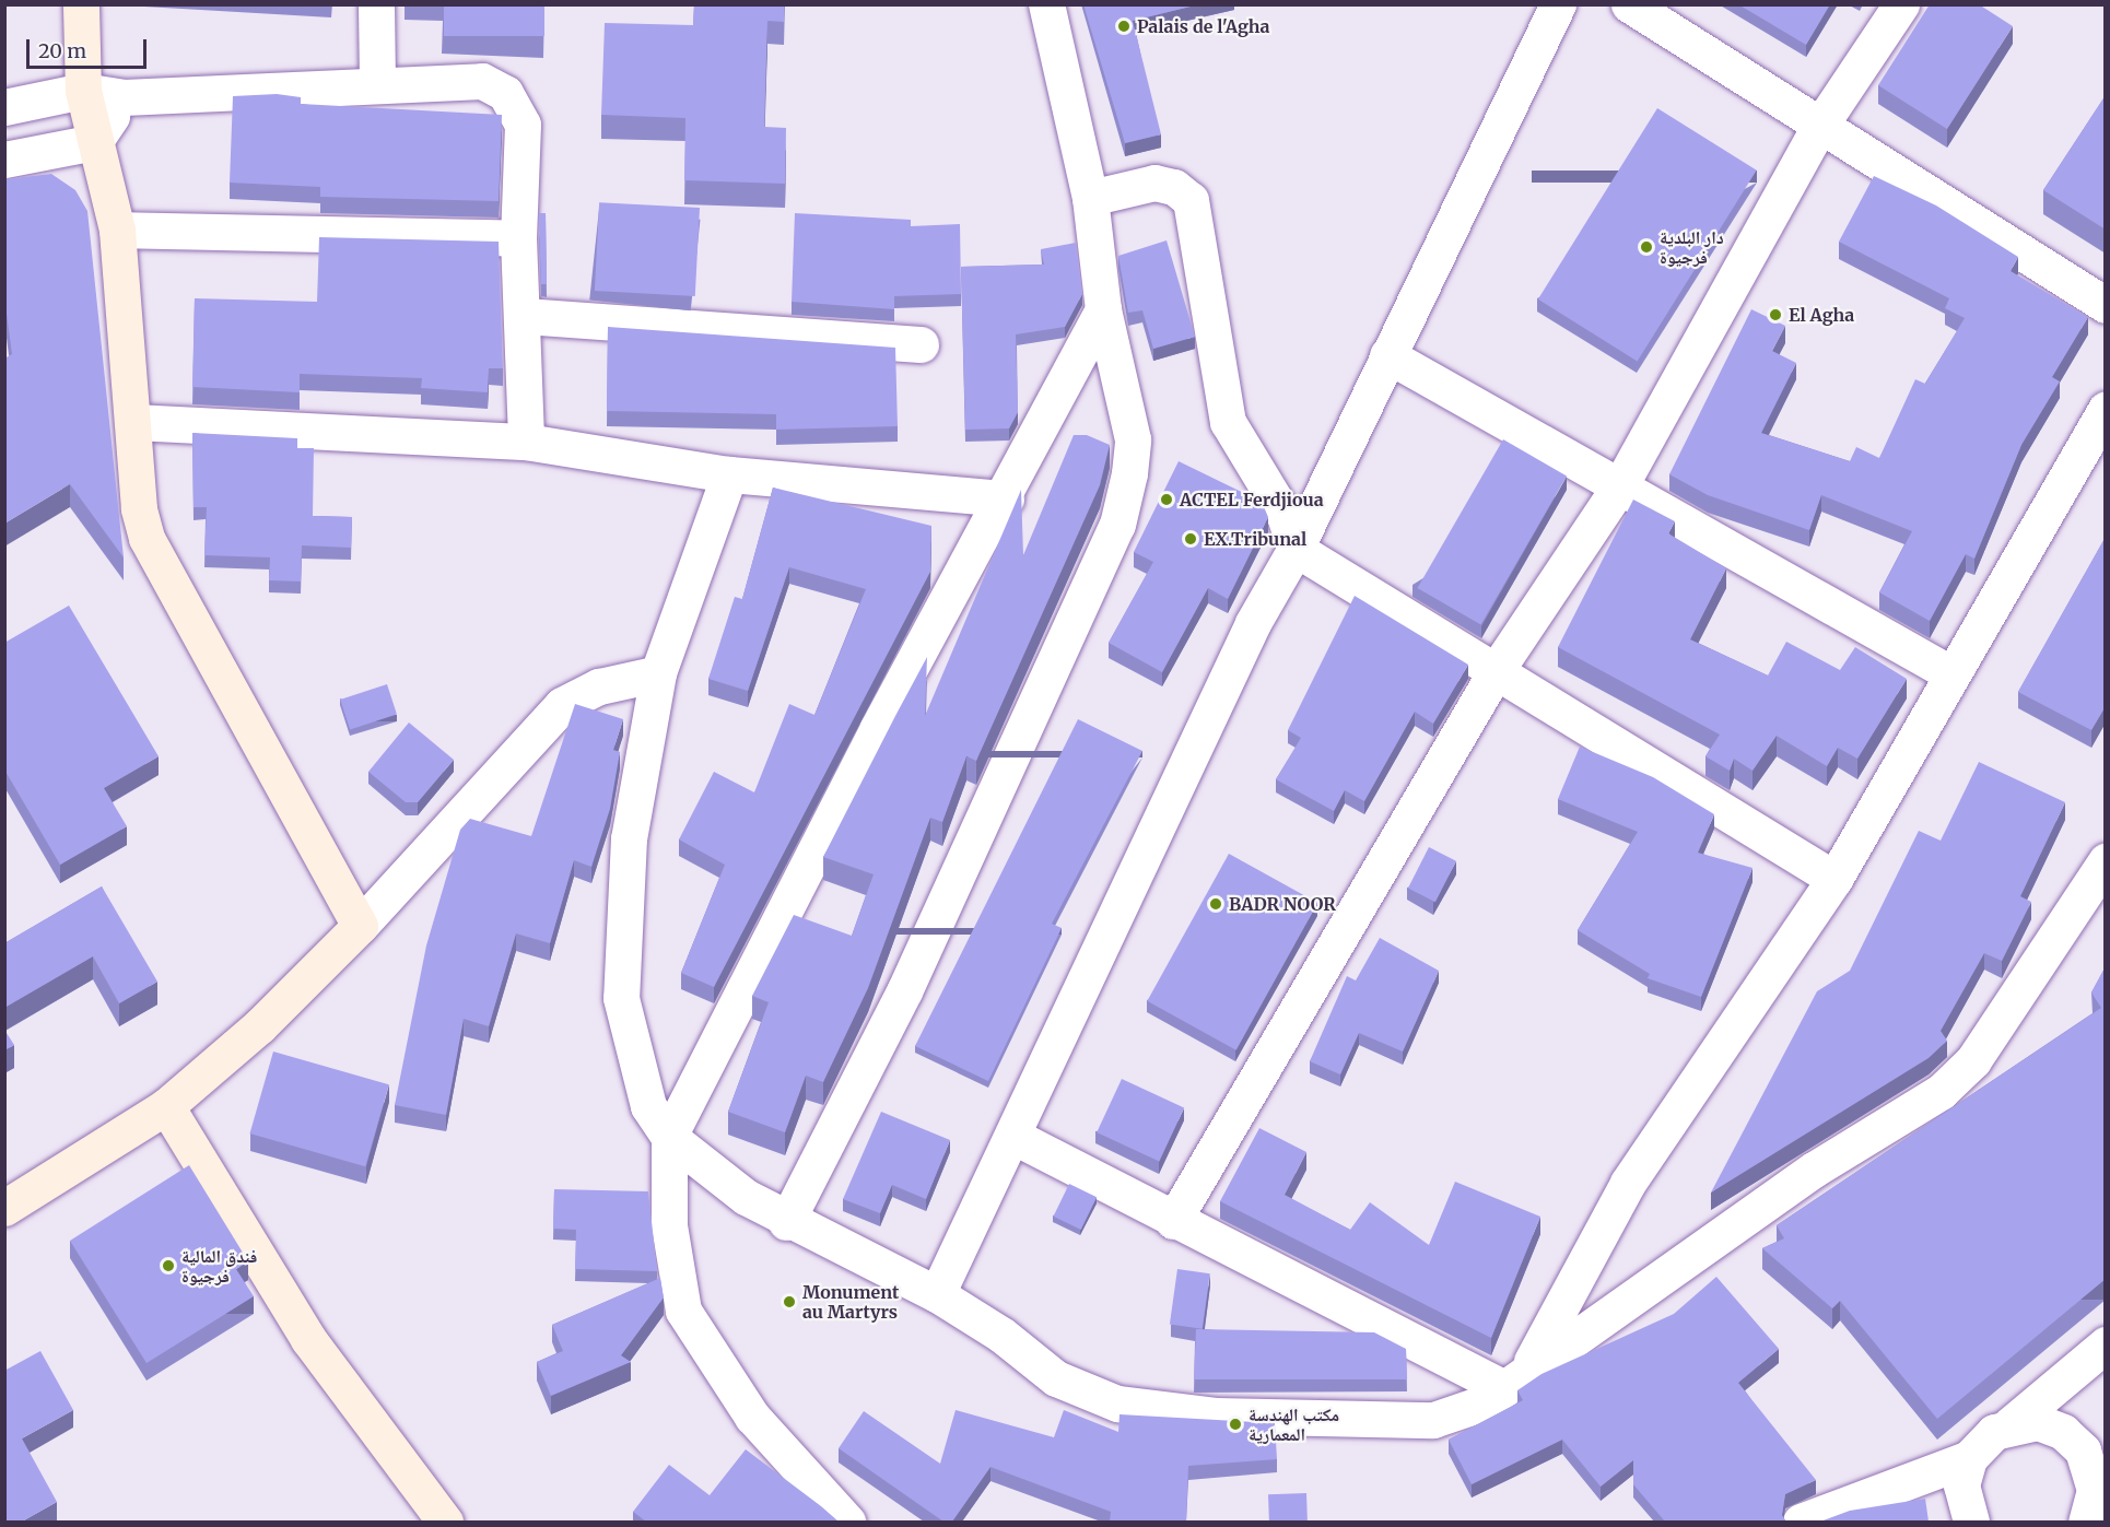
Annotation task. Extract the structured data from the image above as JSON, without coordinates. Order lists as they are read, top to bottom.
{
  "places": [
    "Palais de l'Agha",
    "دار البلدية فرجيوة",
    "El Agha",
    "ACTEL Ferdjioua",
    "EX.Tribunal",
    "BADR NOOR",
    "فندق المالية فرجيوة",
    "Monument au Martyrs",
    "مكتب الهندسة المعمارية"
  ],
  "scale_bar": "20 m"
}
